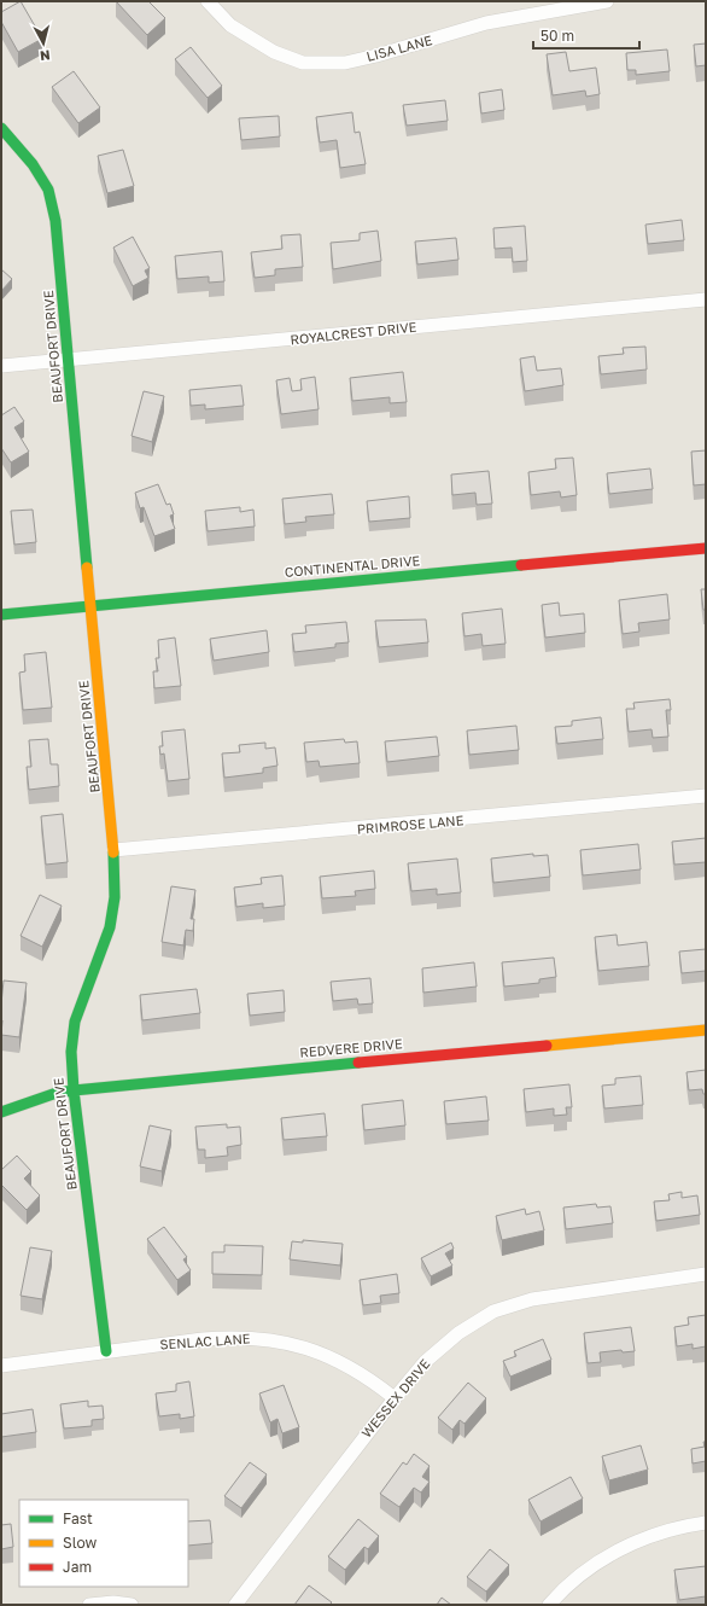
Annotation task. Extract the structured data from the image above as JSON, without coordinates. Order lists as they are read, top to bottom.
{
  "streets": {
    "street": [
      "LISA LANE",
      "ROYALCREST DRIVE",
      "BEAUFORT DRIVE",
      "CONTINENTAL DRIVE",
      "PRIMROSE LANE",
      "REDVERE DRIVE",
      "SENLAC LANE",
      "WESSEX DRIVE"
    ]
  },
  "crossings": [
    ["ROYALCREST DRIVE", "BEAUFORT DRIVE"],
    ["BEAUFORT DRIVE", "CONTINENTAL DRIVE"],
    ["BEAUFORT DRIVE", "PRIMROSE LANE"],
    ["BEAUFORT DRIVE", "REDVERE DRIVE"],
    ["BEAUFORT DRIVE", "SENLAC LANE"],
    ["SENLAC LANE", "WESSEX DRIVE"]
  ],
  "legend": ["Fast", "Slow", "Jam"],
  "scale_bar": "50 m",
  "north": "bottom"
}
